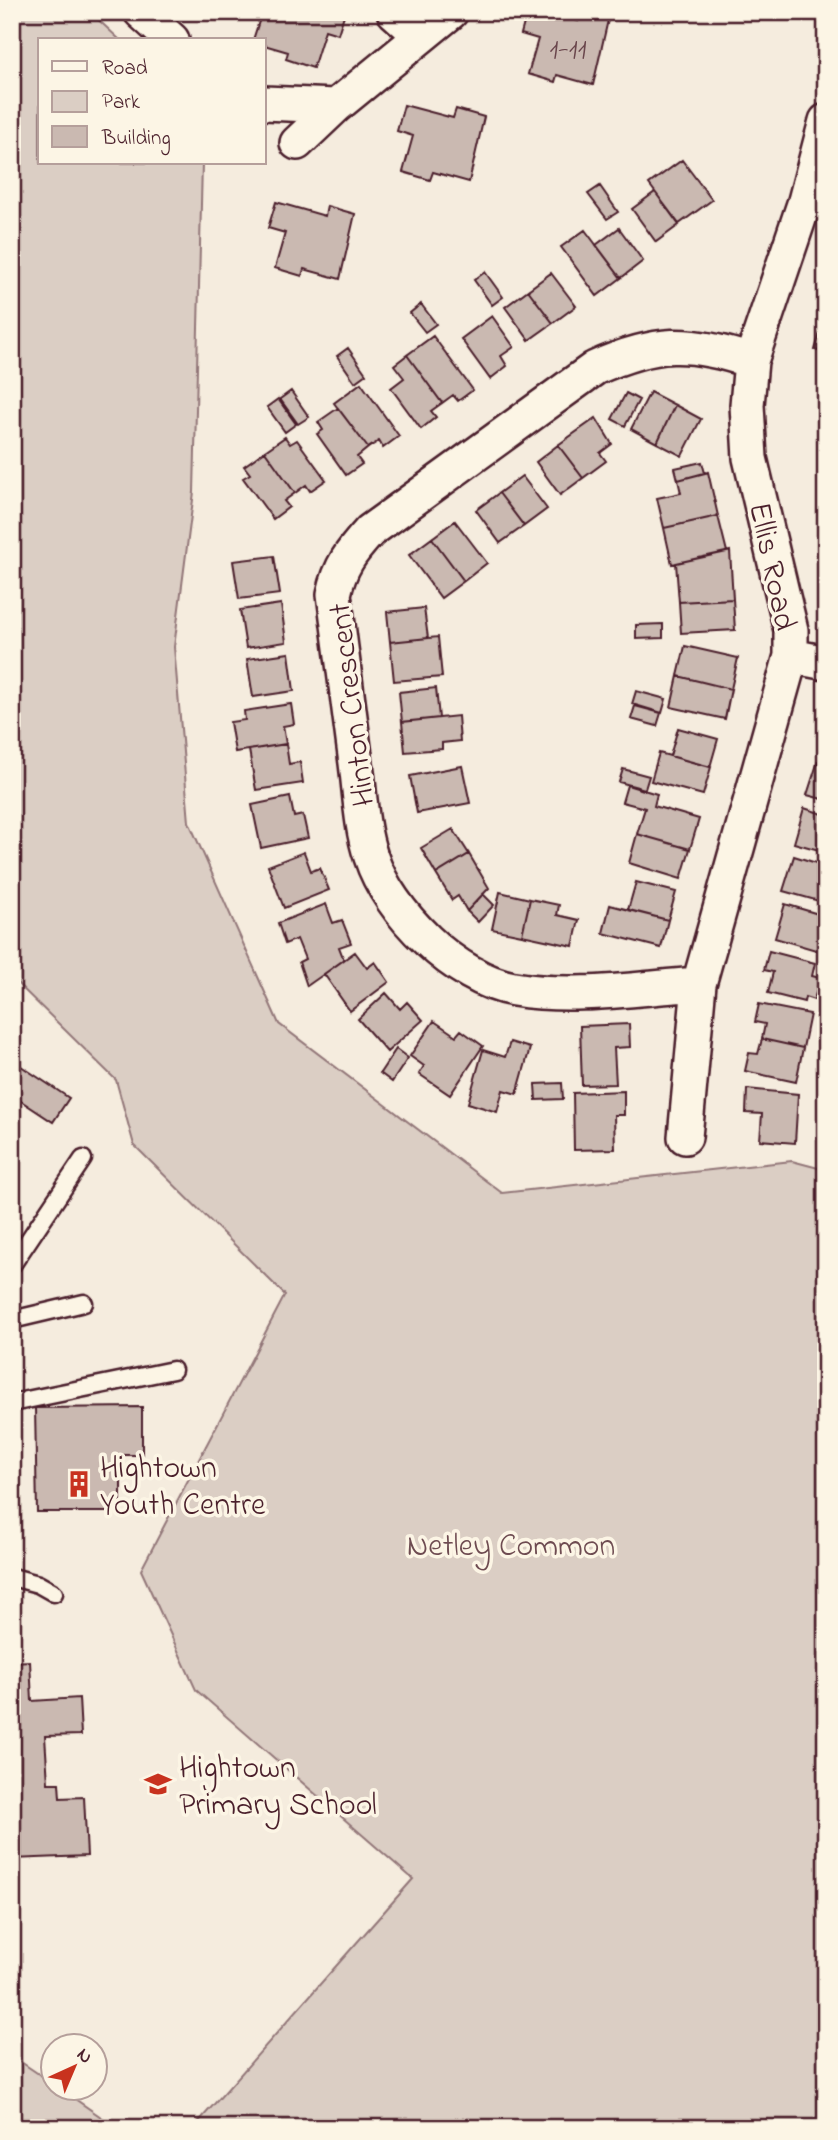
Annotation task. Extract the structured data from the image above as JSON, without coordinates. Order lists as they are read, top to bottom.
{
  "streets": {
    "street": ["Ellis Road", "Hinton Crescent"]
  },
  "crossings": [
    ["Ellis Road", "Hinton Crescent"]
  ],
  "parks": ["Netley Common"],
  "places": {
    "building": ["Hightown Youth Centre"],
    "school or university": ["Hightown Primary School"]
  },
  "house_numbers": ["1-11"],
  "legend": ["Road", "Park", "Building"],
  "north": "top right"
}
